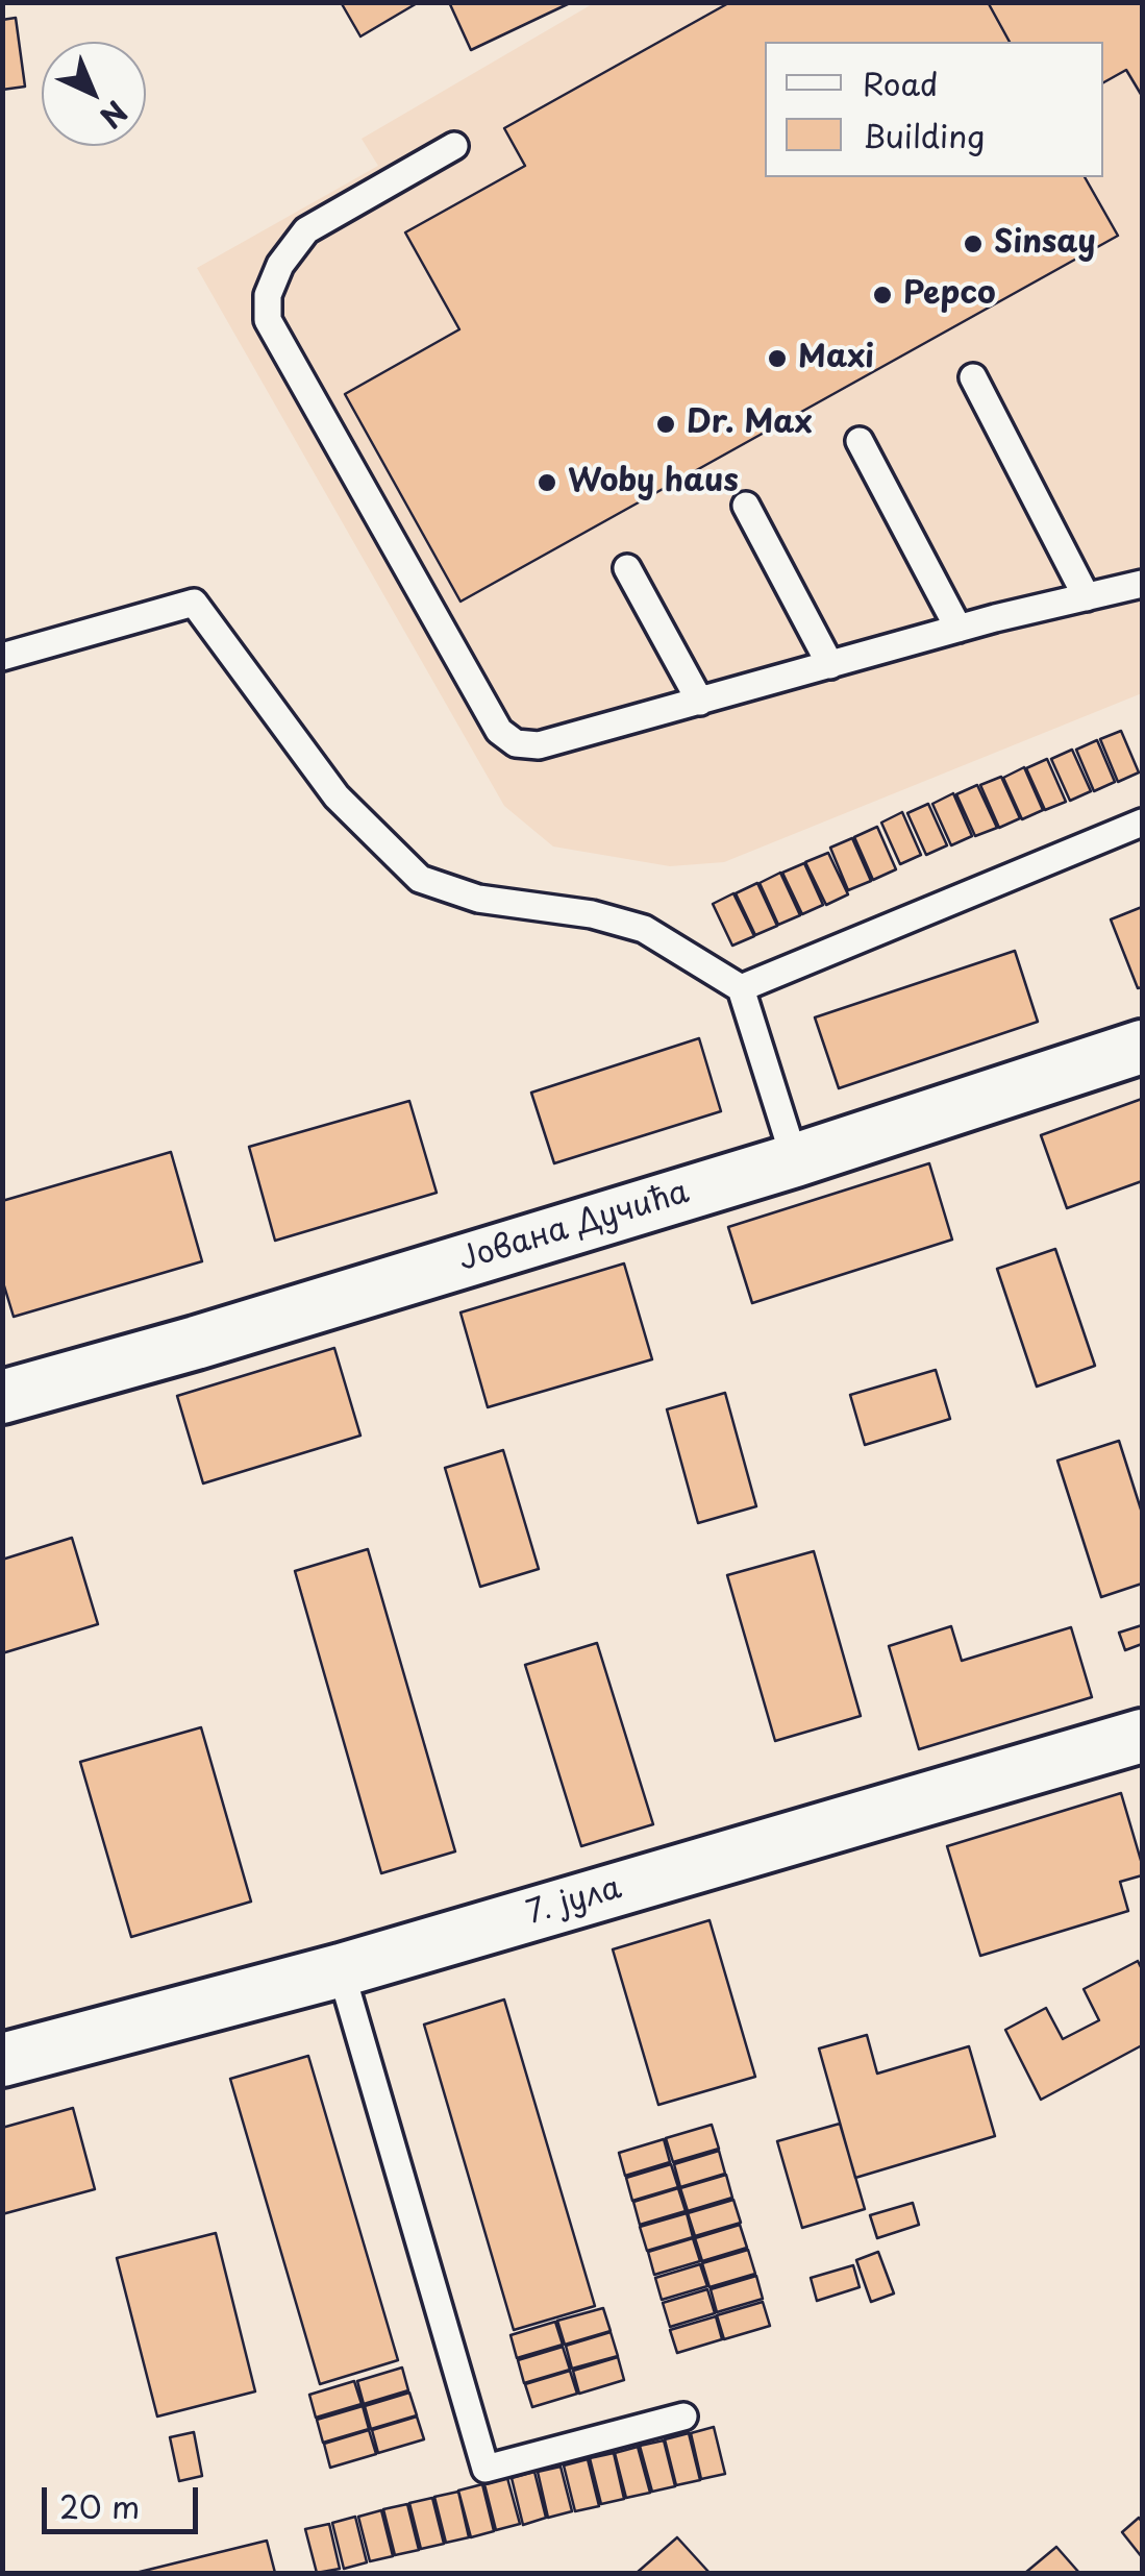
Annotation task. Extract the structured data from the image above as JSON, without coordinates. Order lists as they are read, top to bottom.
{
  "streets": {
    "street": ["Јована Дучића", "7. јула"]
  },
  "places": [
    "Sinsay",
    "Pepco",
    "Maxi",
    "Dr. Max",
    "Woby haus"
  ],
  "legend": ["Road", "Building"],
  "scale_bar": "20 m",
  "north": "bottom right"
}
